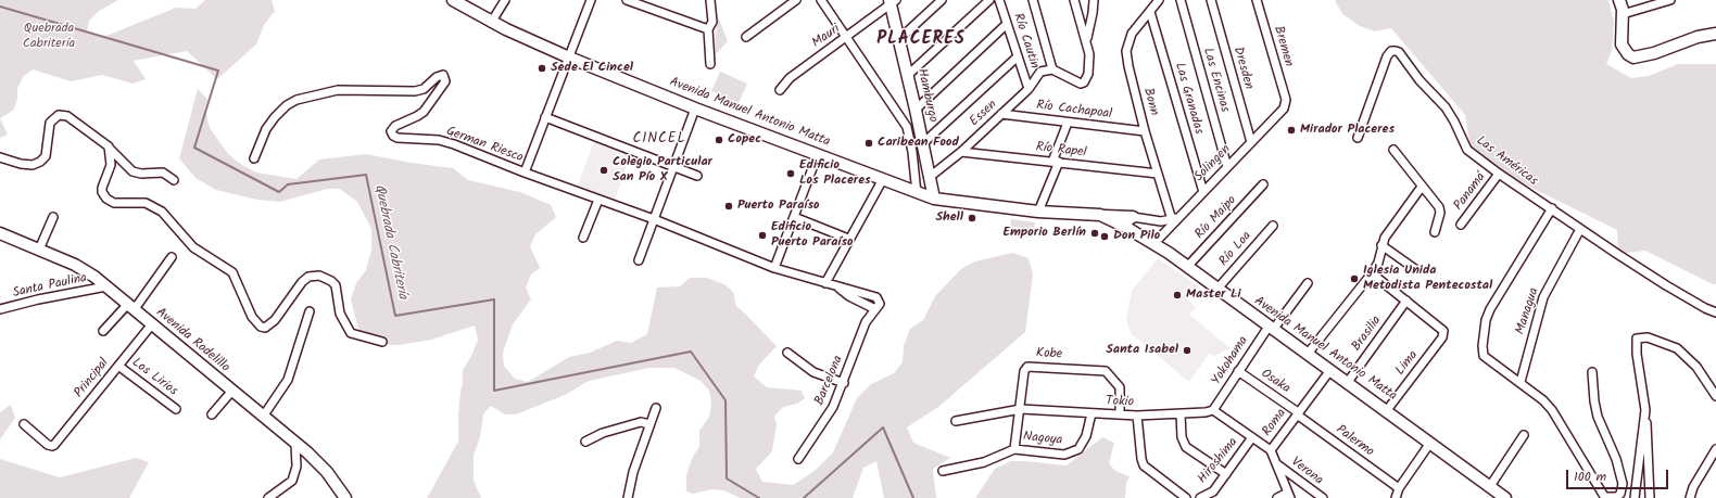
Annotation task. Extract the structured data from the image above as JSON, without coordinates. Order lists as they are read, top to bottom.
{
  "streets": {
    "main road": ["Hamburgo", "Avenida Manuel Antonio Matta", "Avenida Rodelillo"],
    "street": [
      "Mauri",
      "Río Cautin",
      "Bremen",
      "Dresden",
      "Las Encinas",
      "Las Granadas",
      "Bonn",
      "Río Cachapoal",
      "Essen",
      "German Riesco",
      "Río Rapel",
      "Las Américas",
      "Solingen",
      "Panamá",
      "Río Maipo",
      "Río Loa",
      "Santa Paulina",
      "Managua",
      "Brasilia",
      "Kobe",
      "Yokohama",
      "Lima",
      "Los Lirios",
      "Principal",
      "Barcelona",
      "Osaka",
      "Tokio",
      "Roma",
      "Nagoya",
      "Palermo",
      "Hiroshima",
      "Verona"
    ]
  },
  "crossings": [
    ["Mauri", "Hamburgo"],
    ["Río Cautin", "Essen"],
    ["Bremen", "Solingen"],
    ["Dresden", "Solingen"],
    ["Las Encinas", "Solingen"],
    ["Hamburgo", "Avenida Manuel Antonio Matta"],
    ["Hamburgo", "Essen"],
    ["Las Granadas", "Bonn"],
    ["Las Granadas", "Solingen"],
    ["Bonn", "Río Cachapoal"],
    ["Bonn", "Río Rapel"],
    ["Bonn", "Solingen"],
    ["Río Cachapoal", "Essen"],
    ["Avenida Manuel Antonio Matta", "Solingen"],
    ["Avenida Manuel Antonio Matta", "Río Maipo"],
    ["Avenida Manuel Antonio Matta", "Río Loa"],
    ["Avenida Manuel Antonio Matta", "Brasilia"],
    ["Avenida Manuel Antonio Matta", "Yokohama"],
    ["Avenida Manuel Antonio Matta", "Lima"],
    ["Avenida Manuel Antonio Matta", "Roma"],
    ["Essen", "Río Rapel"],
    ["German Riesco", "Barcelona"],
    ["Las Américas", "Panamá"],
    ["Las Américas", "Managua"],
    ["Santa Paulina", "Avenida Rodelillo"],
    ["Brasilia", "Lima"],
    ["Avenida Rodelillo", "Principal"],
    ["Kobe", "Tokio"],
    ["Kobe", "Nagoya"],
    ["Yokohama", "Osaka"],
    ["Yokohama", "Tokio"],
    ["Los Lirios", "Principal"],
    ["Osaka", "Roma"],
    ["Osaka", "Palermo"],
    ["Tokio", "Nagoya"],
    ["Roma", "Palermo"],
    ["Roma", "Verona"]
  ],
  "districts": ["PLACERES", "CINCEL"],
  "water": ["Quebrada Cabritería"],
  "parks": ["Quebrada Cabritería"],
  "places": [
    "Sede El Cincel",
    "Mirador Placeres",
    "Copec",
    "Caribean Food",
    "Colegio Particular San Pío X",
    "Edificio Los Placeres",
    "Puerto Paraíso",
    "Shell",
    "Emporio Berlín",
    "Edificio Puerto Paraíso",
    "Don Pilo",
    "Iglesia Unida Metodista Pentecostal",
    "Master Li",
    "Santa Isabel"
  ],
  "scale_bar": "100 m"
}
